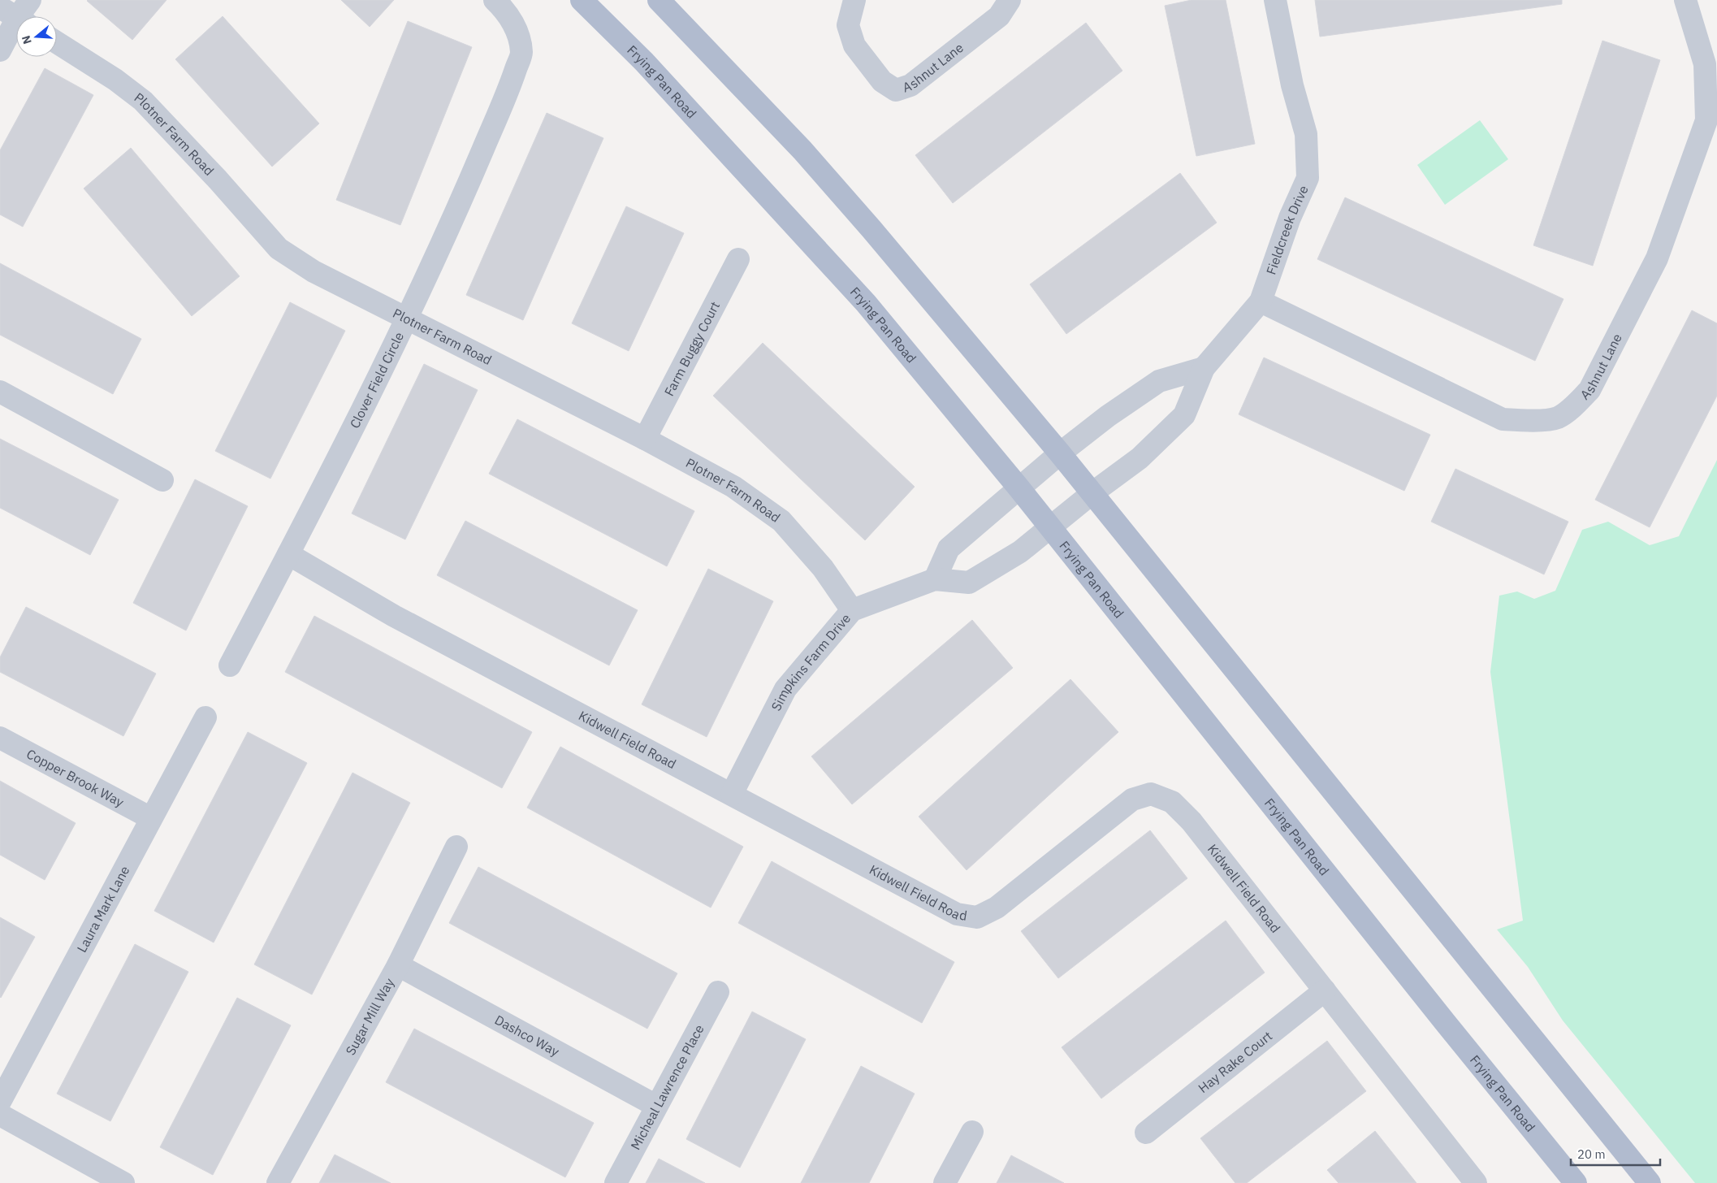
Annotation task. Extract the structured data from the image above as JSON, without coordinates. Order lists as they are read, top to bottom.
{
  "streets": {
    "main road": ["Frying Pan Road"],
    "street": [
      "Ashnut Lane",
      "Plotner Farm Road",
      "Fieldcreek Drive",
      "Farm Buggy Court",
      "Clover Field Circle",
      "Simpkins Farm Drive",
      "Kidwell Field Road",
      "Copper Brook Way",
      "Laura Mark Lane",
      "Sugar Mill Way",
      "Dashco Way",
      "Hay Rake Court",
      "Micheal Lawrence Place"
    ]
  },
  "crossings": [
    ["Ashnut Lane", "Fieldcreek Drive"],
    ["Frying Pan Road", "Fieldcreek Drive"],
    ["Frying Pan Road", "Simpkins Farm Drive"],
    ["Plotner Farm Road", "Farm Buggy Court"],
    ["Plotner Farm Road", "Clover Field Circle"],
    ["Plotner Farm Road", "Simpkins Farm Drive"],
    ["Fieldcreek Drive", "Simpkins Farm Drive"],
    ["Clover Field Circle", "Kidwell Field Road"],
    ["Simpkins Farm Drive", "Kidwell Field Road"],
    ["Kidwell Field Road", "Hay Rake Court"],
    ["Copper Brook Way", "Laura Mark Lane"],
    ["Sugar Mill Way", "Dashco Way"],
    ["Dashco Way", "Micheal Lawrence Place"]
  ],
  "scale_bar": "20 m",
  "north": "left"
}
